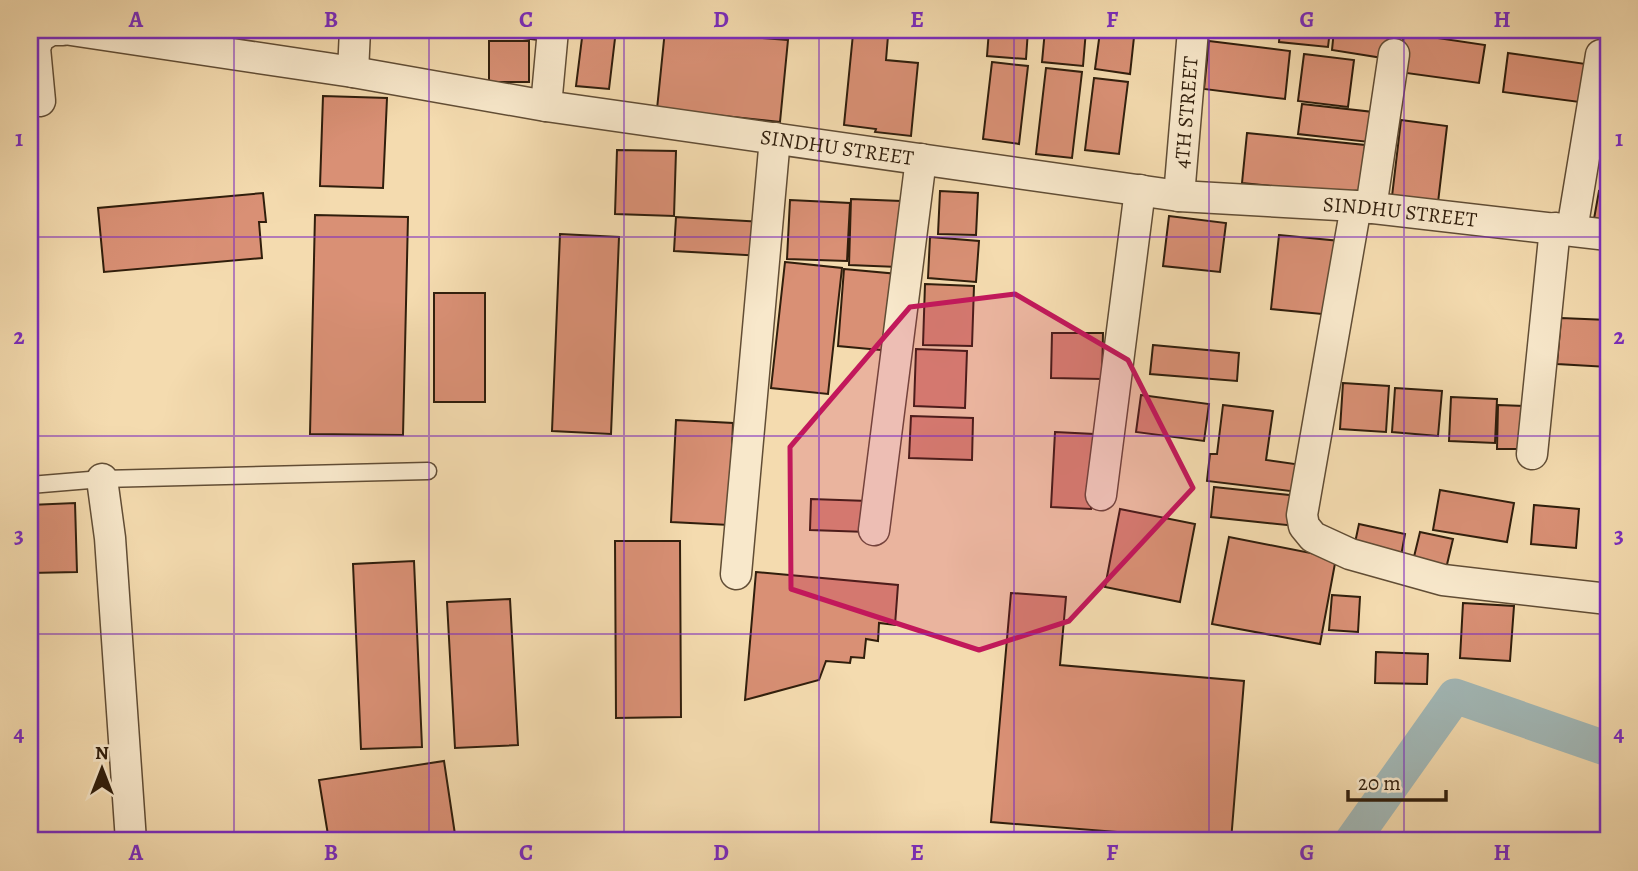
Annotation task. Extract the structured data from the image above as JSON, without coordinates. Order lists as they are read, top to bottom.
{
  "streets": {
    "street": ["4TH STREET", "SINDHU STREET"]
  },
  "crossings": [
    ["4TH STREET", "SINDHU STREET"]
  ],
  "scale_bar": "20 m",
  "north": "top",
  "grid": {
    "columns": [
      "A",
      "B",
      "C",
      "D",
      "E",
      "F",
      "G",
      "H"
    ],
    "rows": [
      "1",
      "2",
      "3",
      "4"
    ]
  }
}
